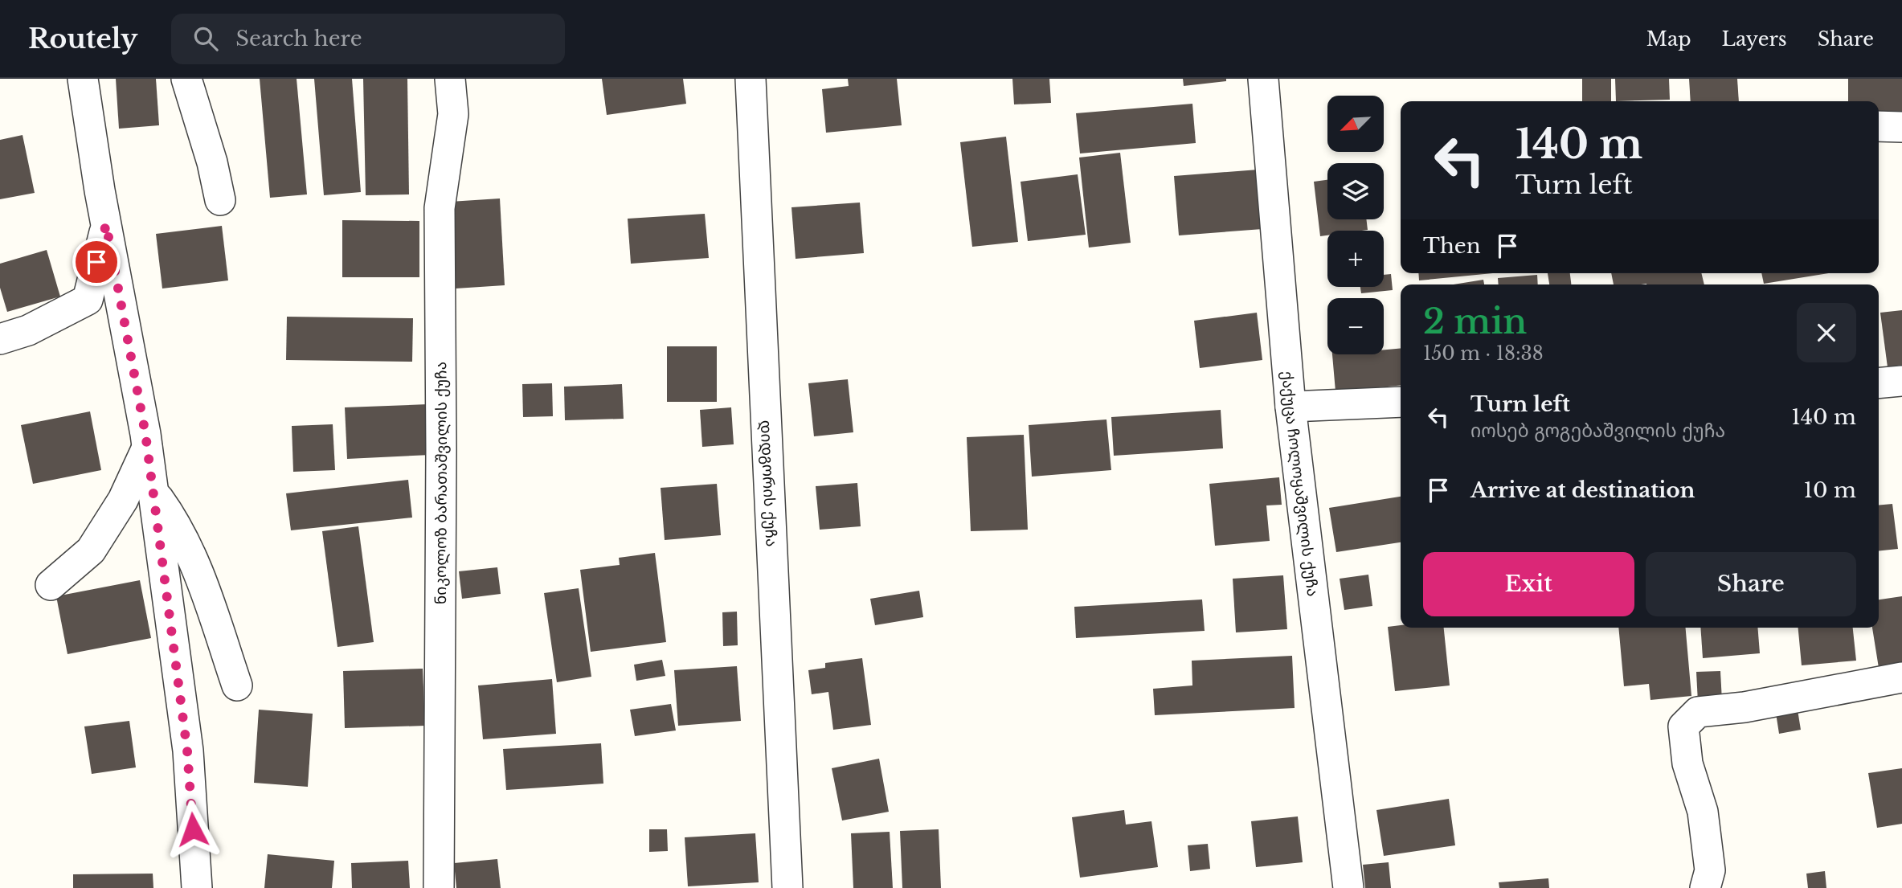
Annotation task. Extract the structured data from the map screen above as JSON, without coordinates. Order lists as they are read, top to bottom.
{
  "streets": {
    "street": ["ნიკოლოზ ბარათაშვილის ქუჩა", "დიდგორის ქუჩა", "ქაქუცა ჩოლოყაშვილის ქუჩა"]
  },
  "north": "bottom left",
  "page": {
    "header": "Routely",
    "search": "Search here",
    "nav": ["Map", "Layers", "Share"],
    "map_buttons": ["+", "−"],
    "turn": ["140 m", "Turn left"],
    "then": "Then",
    "heading": ["2 min", "150 m · 18:38"],
    "list": [
      {
        "name": "Turn left",
        "note": "იოსებ გოგებაშვილის ქუჩა",
        "value": "140 m"
      },
      {
        "name": "Arrive at destination",
        "value": "10 m"
      }
    ],
    "buttons": ["Exit", "Share"]
  }
}
